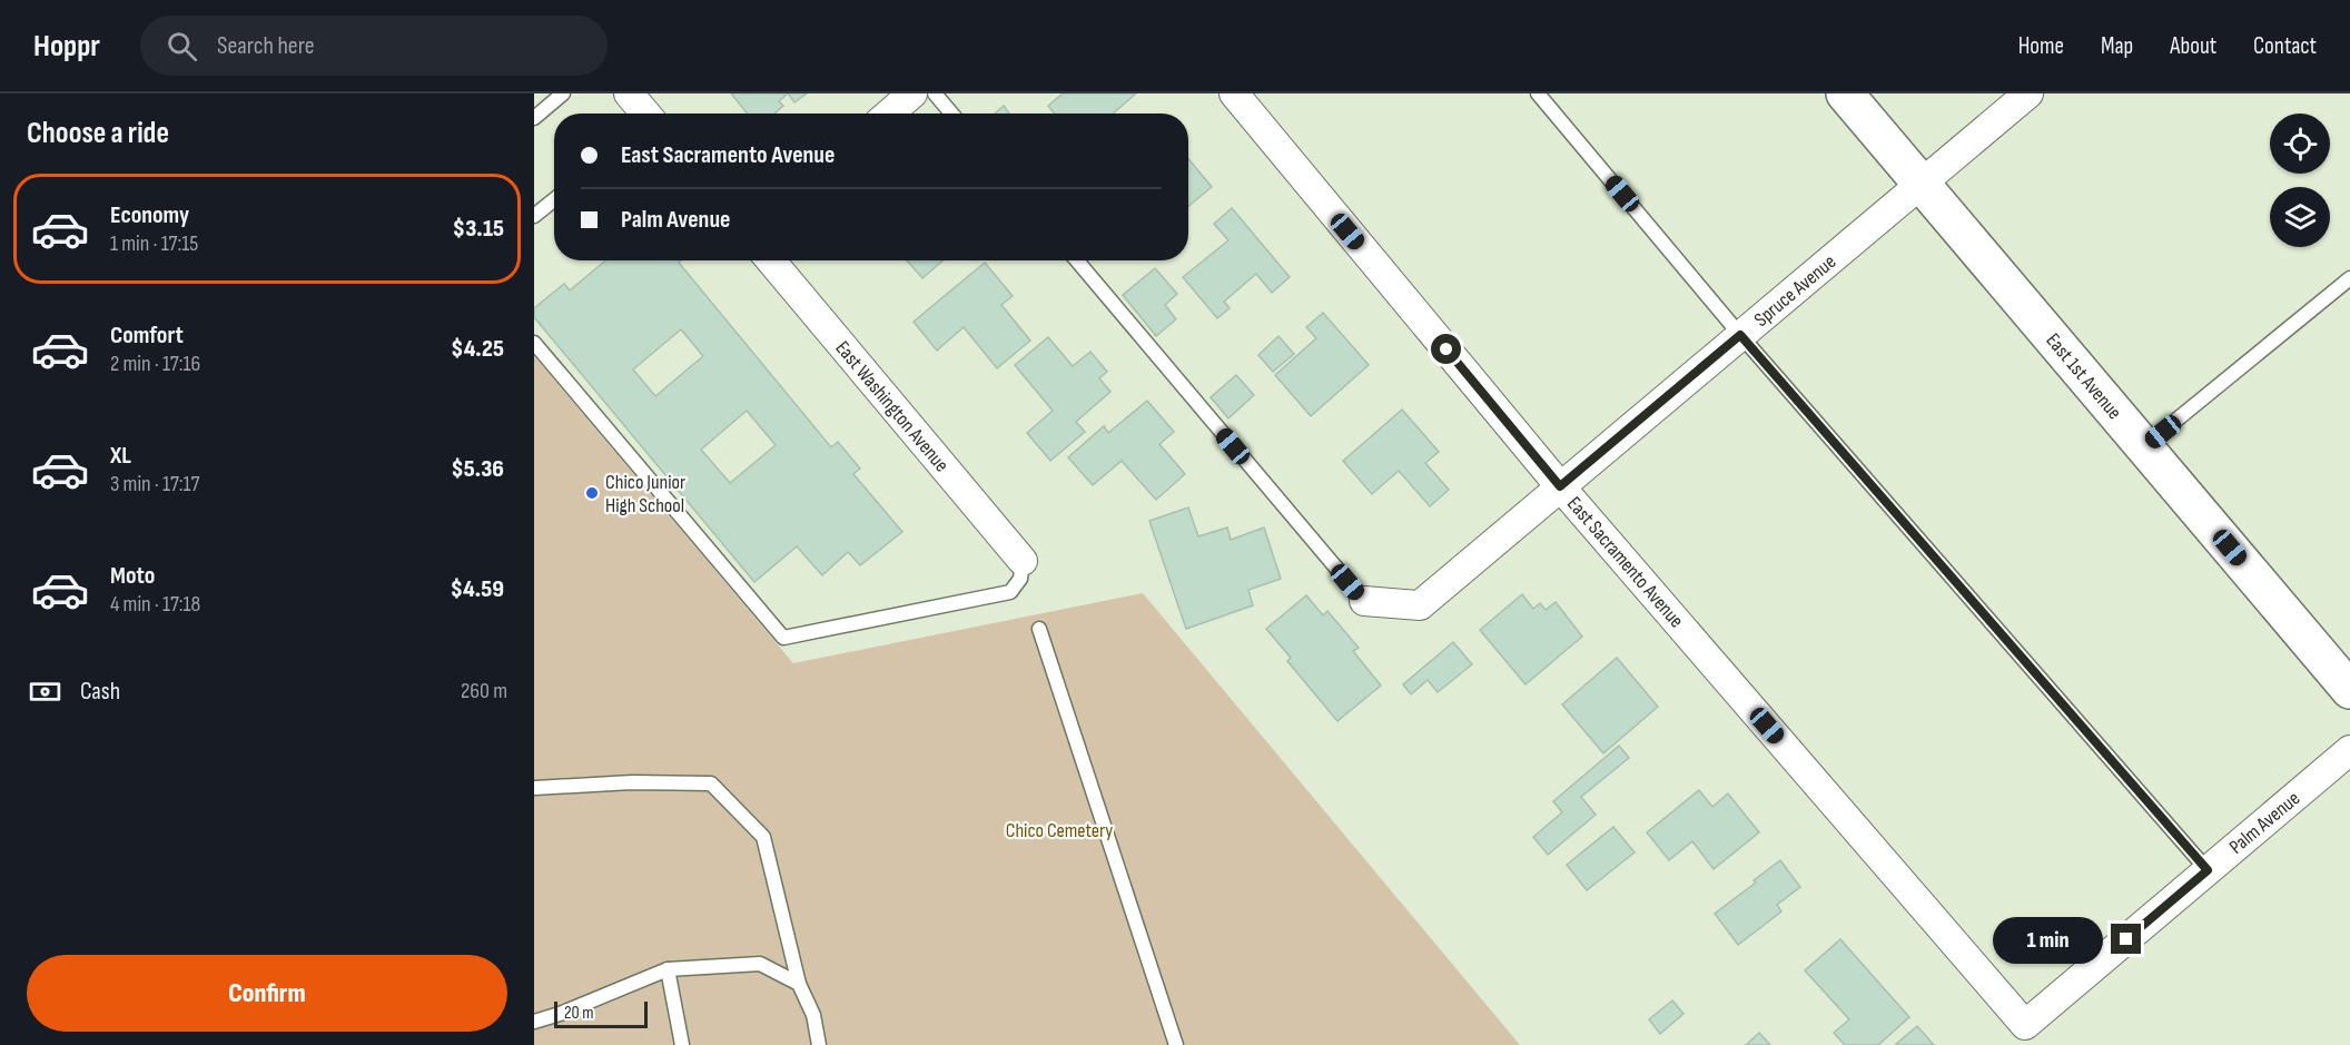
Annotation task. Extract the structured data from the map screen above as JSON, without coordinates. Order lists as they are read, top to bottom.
{
  "streets": {
    "street": [
      "Spruce Avenue",
      "East 1st Avenue",
      "East Washington Avenue",
      "East Sacramento Avenue",
      "Palm Avenue"
    ]
  },
  "crossings": [
    ["Spruce Avenue", "East 1st Avenue"],
    ["Spruce Avenue", "East Sacramento Avenue"],
    ["East Sacramento Avenue", "Palm Avenue"]
  ],
  "parks": ["Chico Cemetery"],
  "places": ["Chico Junior High School"],
  "scale_bar": "20 m",
  "page": {
    "header": "Hoppr",
    "search": "Search here",
    "nav": [
      "Home",
      "Map",
      "About",
      "Contact"
    ],
    "heading": "Choose a ride",
    "banner": ["East Sacramento Avenue", "Palm Avenue"],
    "list": [
      {
        "name": "Economy",
        "note": "1 min · 17:15",
        "value": "$3.15"
      },
      {
        "name": "Comfort",
        "note": "2 min · 17:16",
        "value": "$4.25"
      },
      {
        "name": "XL",
        "note": "3 min · 17:17",
        "value": "$5.36"
      },
      {
        "name": "Moto",
        "note": "4 min · 17:18",
        "value": "$4.59"
      }
    ],
    "pay": ["Cash", "260 m"],
    "bubble": "1 min",
    "buttons": "Confirm",
    "scale": "20 m"
  }
}
